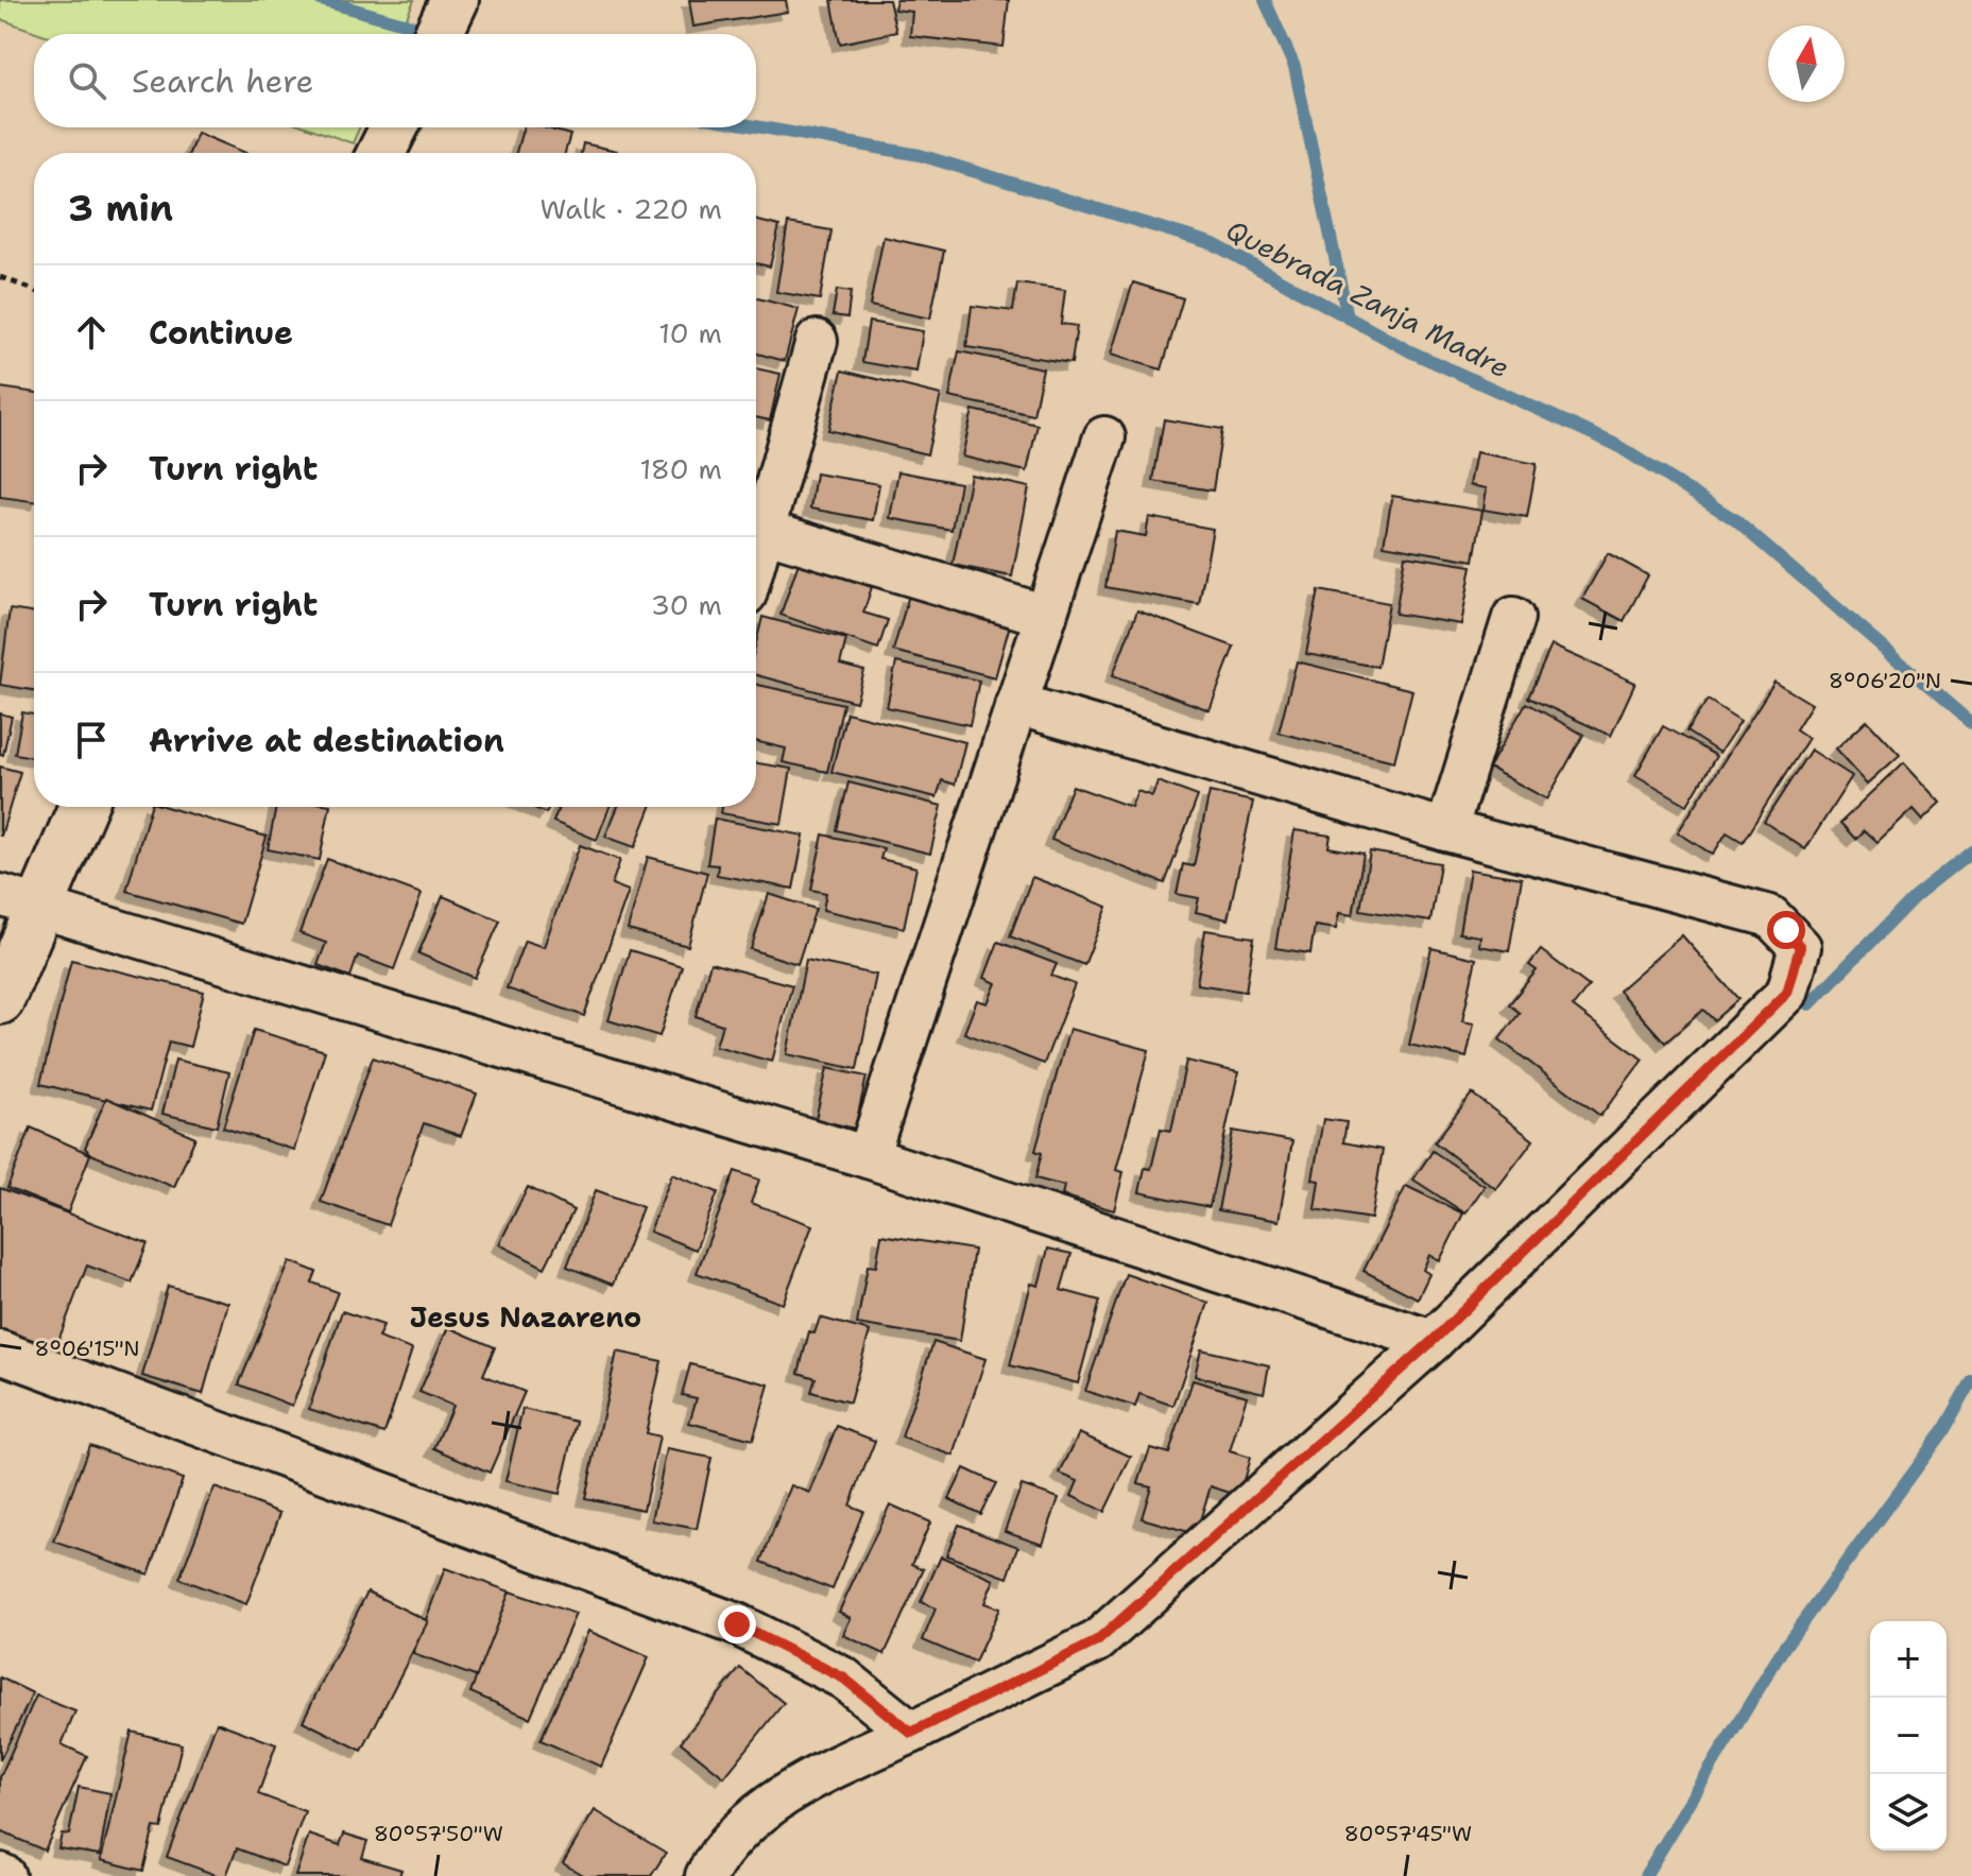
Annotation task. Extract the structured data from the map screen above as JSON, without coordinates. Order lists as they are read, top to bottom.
{
  "districts": ["Jesus Nazareno"],
  "water": ["Quebrada Zanja Madre"],
  "north": "top",
  "page": {
    "search": "Search here",
    "heading": ["3 min", "Walk · 220 m"],
    "list": [
      ["Continue", "10 m"],
      ["Turn right", "180 m"],
      ["Turn right", "30 m"],
      "Arrive at destination"
    ],
    "map_buttons": ["+", "−"]
  },
  "coordinates": [
    "8°06'20\"N",
    "8°06'15\"N",
    "80°57'50\"W",
    "80°57'45\"W"
  ]
}
